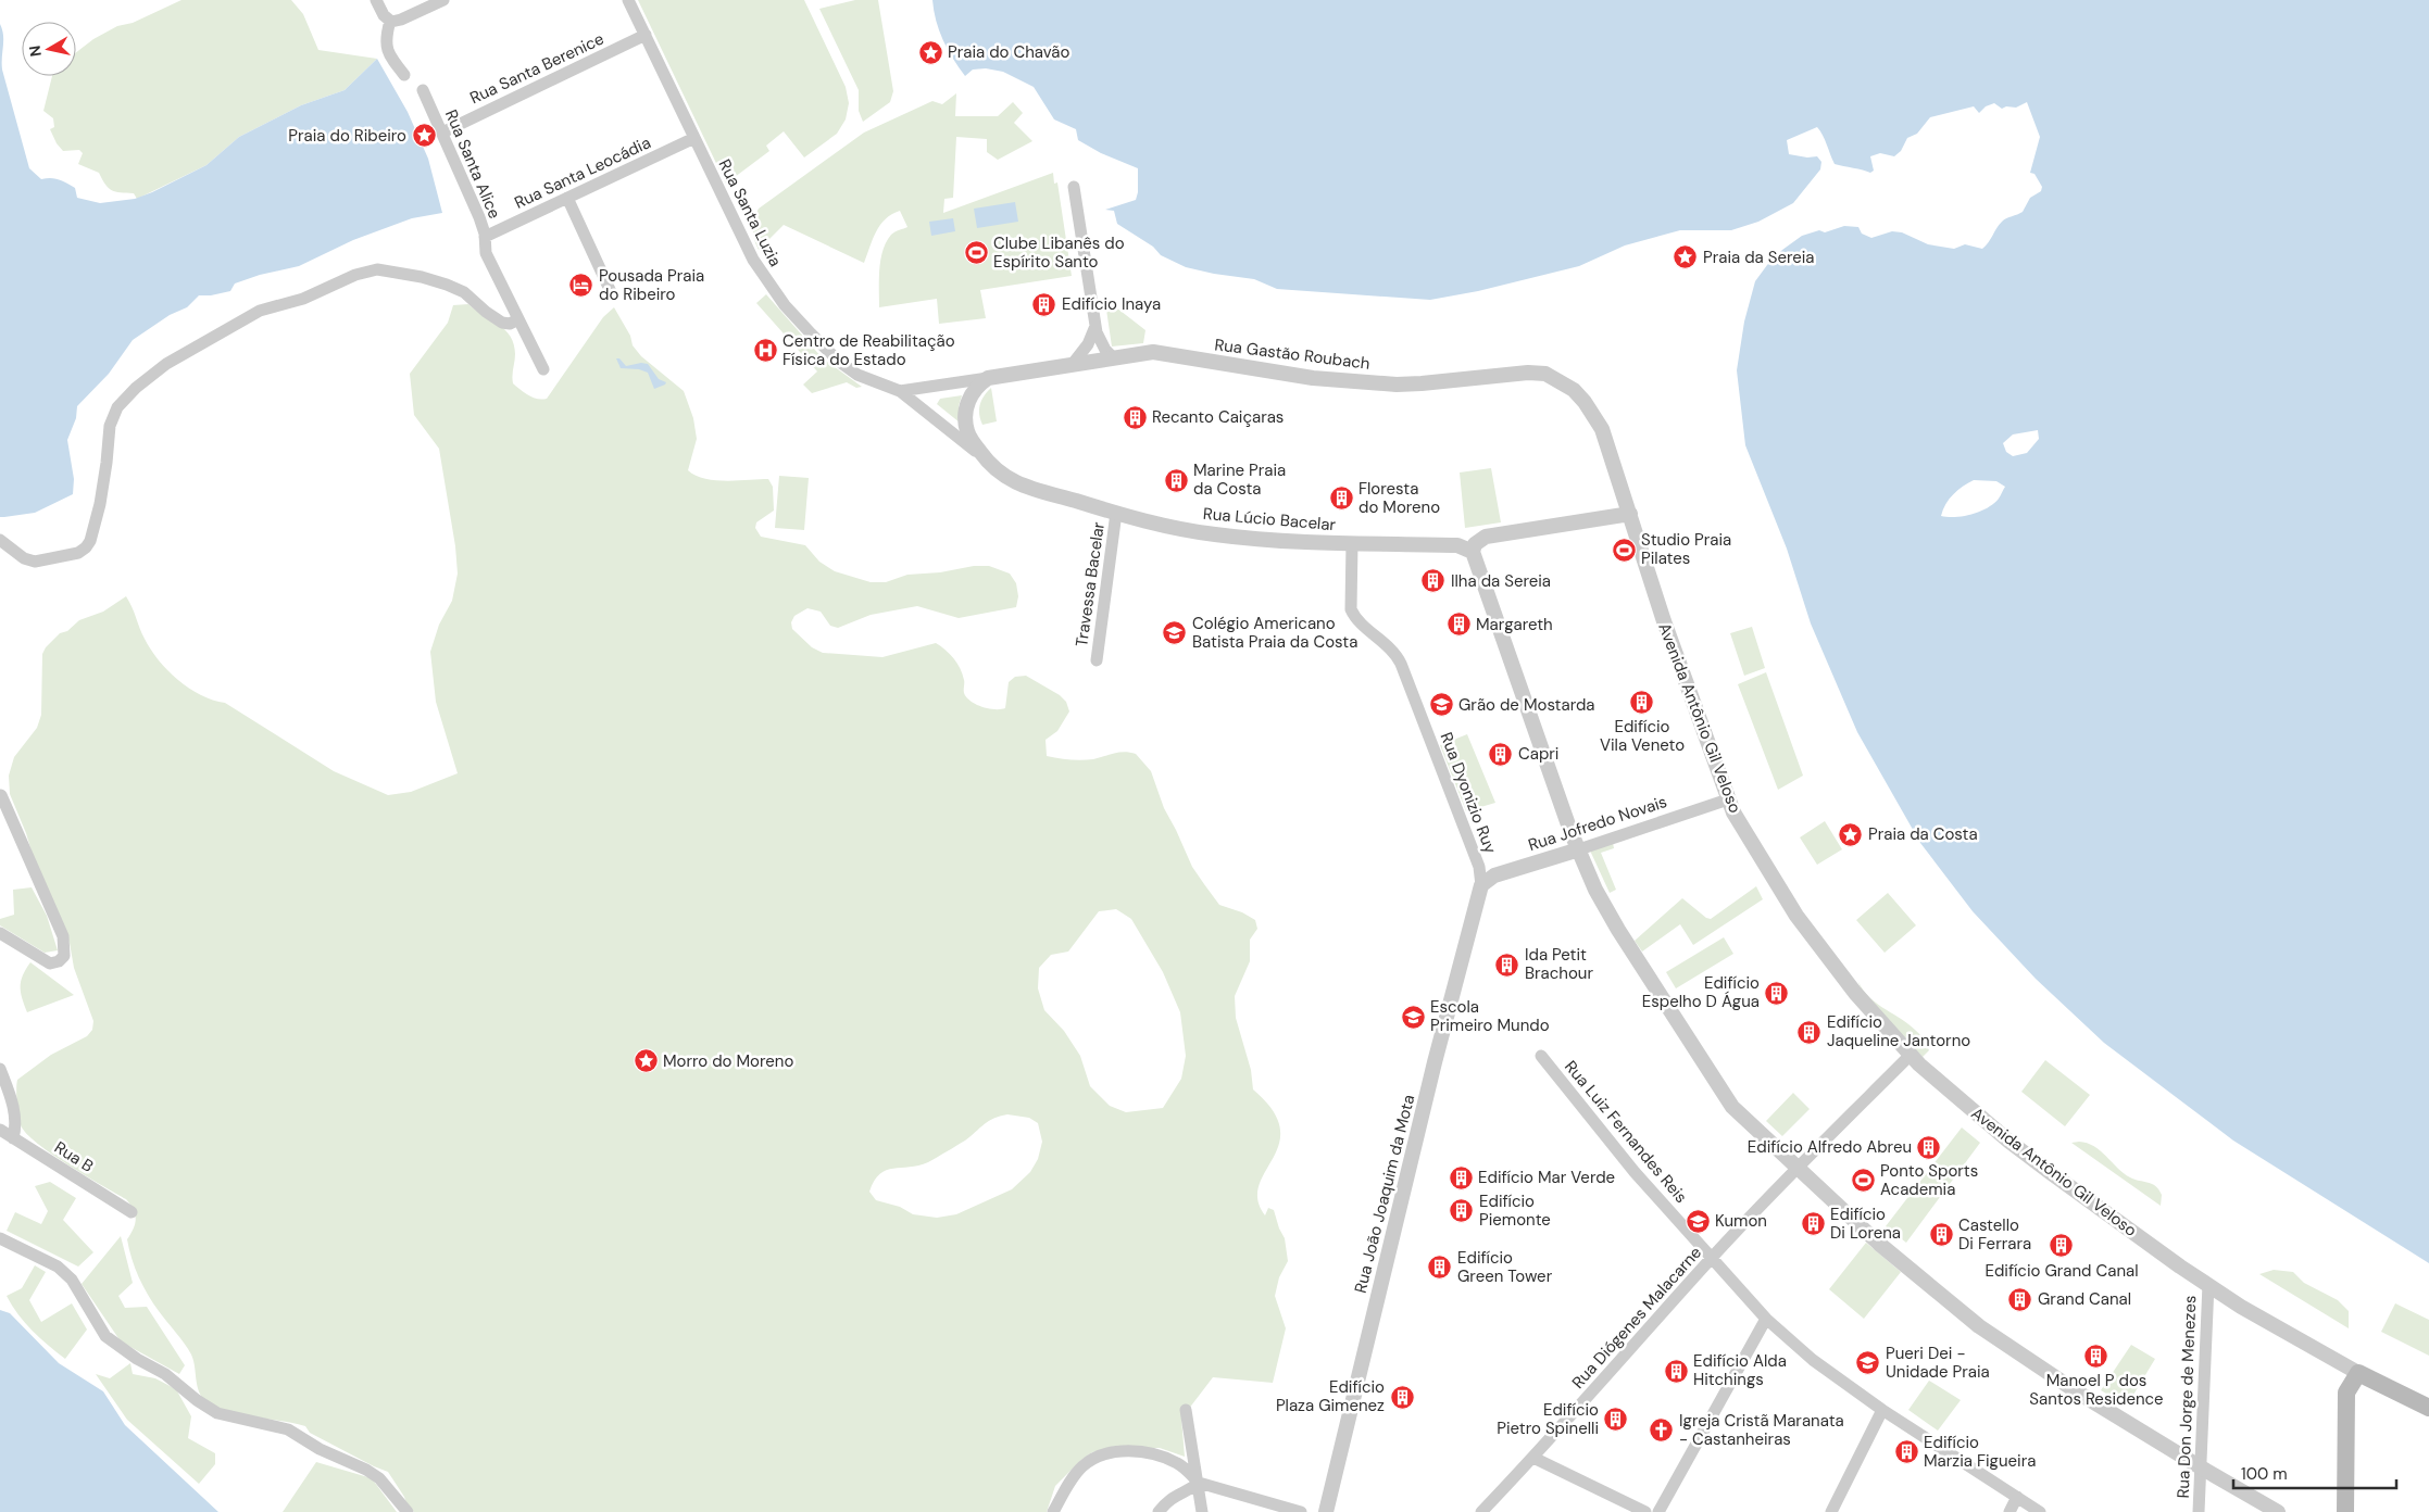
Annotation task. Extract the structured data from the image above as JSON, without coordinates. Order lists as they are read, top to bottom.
{
  "streets": {
    "main road": ["Avenida Antônio Gil Veloso"],
    "street": [
      "Rua Santa Berenice",
      "Rua Santa Alice",
      "Rua Santa Leocádia",
      "Rua Santa Luzia",
      "Rua Gastão Roubach",
      "Rua Lúcio Bacelar",
      "Travessa Bacelar",
      "Rua Dyonizio Ruy",
      "Rua Jofredo Novais",
      "Rua Luiz Fernandes Reis",
      "Rua B",
      "Rua João Joaquim da Mota",
      "Rua Diógenes Malacarne",
      "Rua Don Jorge de Menezes"
    ]
  },
  "crossings": [
    ["Rua Santa Berenice", "Rua Santa Alice"],
    ["Rua Santa Berenice", "Rua Santa Luzia"],
    ["Rua Santa Alice", "Rua Santa Leocádia"],
    ["Rua Santa Leocádia", "Rua Santa Luzia"],
    ["Rua Santa Luzia", "Rua Gastão Roubach"],
    ["Rua Santa Luzia", "Rua Lúcio Bacelar"],
    ["Rua Gastão Roubach", "Rua Lúcio Bacelar"],
    ["Rua Gastão Roubach", "Avenida Antônio Gil Veloso"],
    ["Rua Lúcio Bacelar", "Travessa Bacelar"],
    ["Rua Lúcio Bacelar", "Rua Dyonizio Ruy"],
    ["Avenida Antônio Gil Veloso", "Rua Jofredo Novais"],
    ["Avenida Antônio Gil Veloso", "Rua Diógenes Malacarne"],
    ["Avenida Antônio Gil Veloso", "Rua Don Jorge de Menezes"],
    ["Rua Dyonizio Ruy", "Rua Jofredo Novais"],
    ["Rua Dyonizio Ruy", "Rua João Joaquim da Mota"],
    ["Rua Jofredo Novais", "Rua João Joaquim da Mota"],
    ["Rua Luiz Fernandes Reis", "Rua Diógenes Malacarne"]
  ],
  "places": {
    "place": [
      "Praia do Chavão",
      "Praia do Ribeiro",
      "Praia da Sereia",
      "Praia da Costa",
      "Morro do Moreno"
    ],
    "sports": ["Clube Libanês do Espírito Santo", "Studio Praia Pilates", "Ponto Sports Academia"],
    "hotel": ["Pousada Praia do Ribeiro"],
    "building": [
      "Edifício Inaya",
      "Recanto Caiçaras",
      "Marine Praia da Costa",
      "Floresta do Moreno",
      "Ilha da Sereia",
      "Margareth",
      "Edifício Vila Veneto",
      "Capri",
      "Ida Petit Brachour",
      "Edifício Espelho D Água",
      "Edifício Jaqueline Jantorno",
      "Edifício Alfredo Abreu",
      "Edifício Mar Verde",
      "Edifício Piemonte",
      "Edifício Di Lorena",
      "Castello Di Ferrara",
      "Edifício Grand Canal",
      "Edifício Green Tower",
      "Grand Canal",
      "Manoel P dos Santos Residence",
      "Edifício Alda Hitchings",
      "Edifício Plaza Gimenez",
      "Edifício Pietro Spinelli",
      "Edifício Marzia Figueira"
    ],
    "hospital": ["Centro de Reabilitação Física do Estado"],
    "school or university": [
      "Colégio Americano Batista Praia da Costa",
      "Grão de Mostarda",
      "Escola Primeiro Mundo",
      "Kumon",
      "Pueri Dei - Unidade Praia"
    ],
    "church": ["Igreja Cristã Maranata - Castanheiras"]
  },
  "scale_bar": "100 m",
  "north": "left"
}
